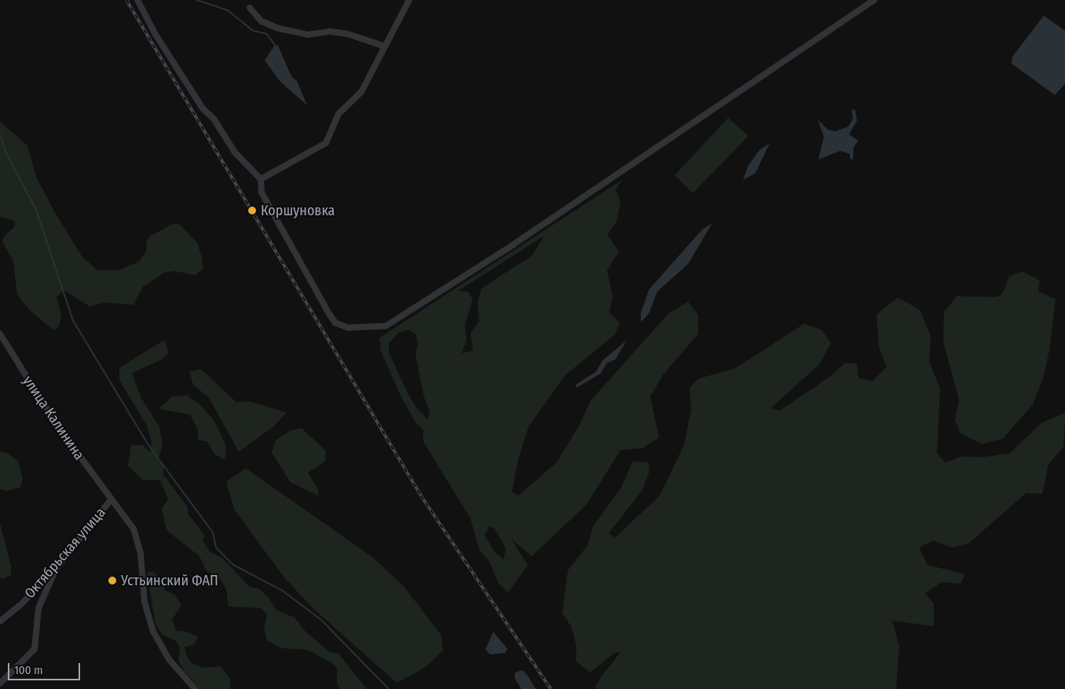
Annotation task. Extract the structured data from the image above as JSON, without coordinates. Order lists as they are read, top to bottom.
{
  "streets": {
    "street": ["улица Калинина", "Октябрьская улица"]
  },
  "crossings": [
    ["улица Калинина", "Октябрьская улица"]
  ],
  "places": ["Коршуновка", "Устьинский ФАП"],
  "scale_bar": "100 m"
}
